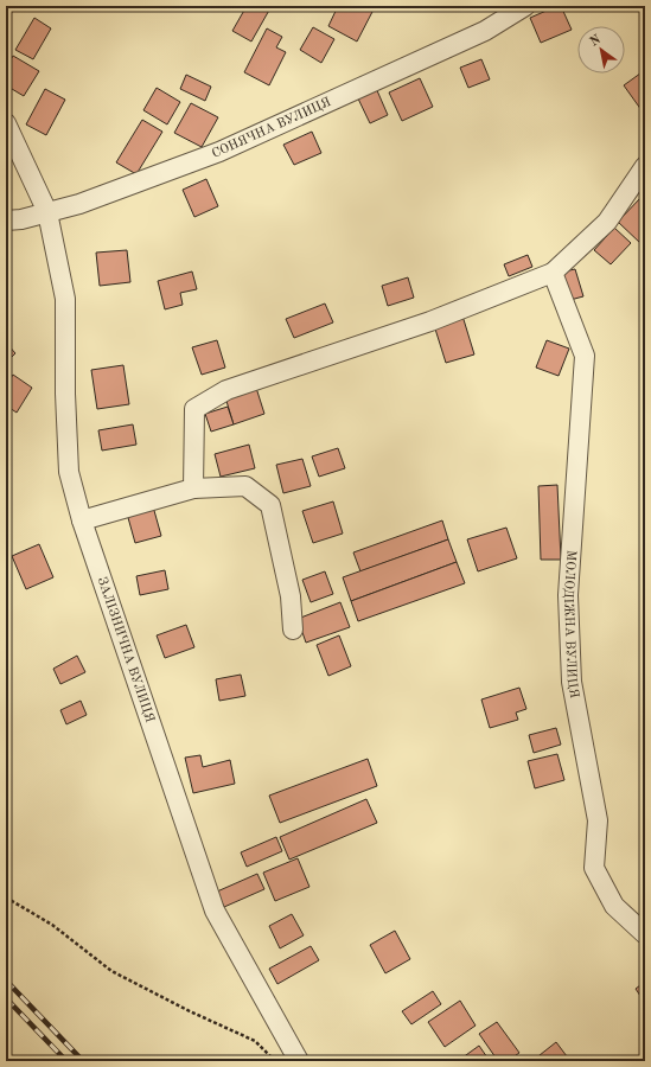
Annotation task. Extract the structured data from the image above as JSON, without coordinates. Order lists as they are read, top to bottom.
{
  "streets": {
    "street": ["СОНЯЧНА ВУЛИЦЯ", "МОЛОДІЖНА ВУЛИЦЯ", "ЗАЛІЗНИЧНА ВУЛИЦЯ"]
  },
  "crossings": [
    ["СОНЯЧНА ВУЛИЦЯ", "ЗАЛІЗНИЧНА ВУЛИЦЯ"]
  ],
  "north": "top left"
}
